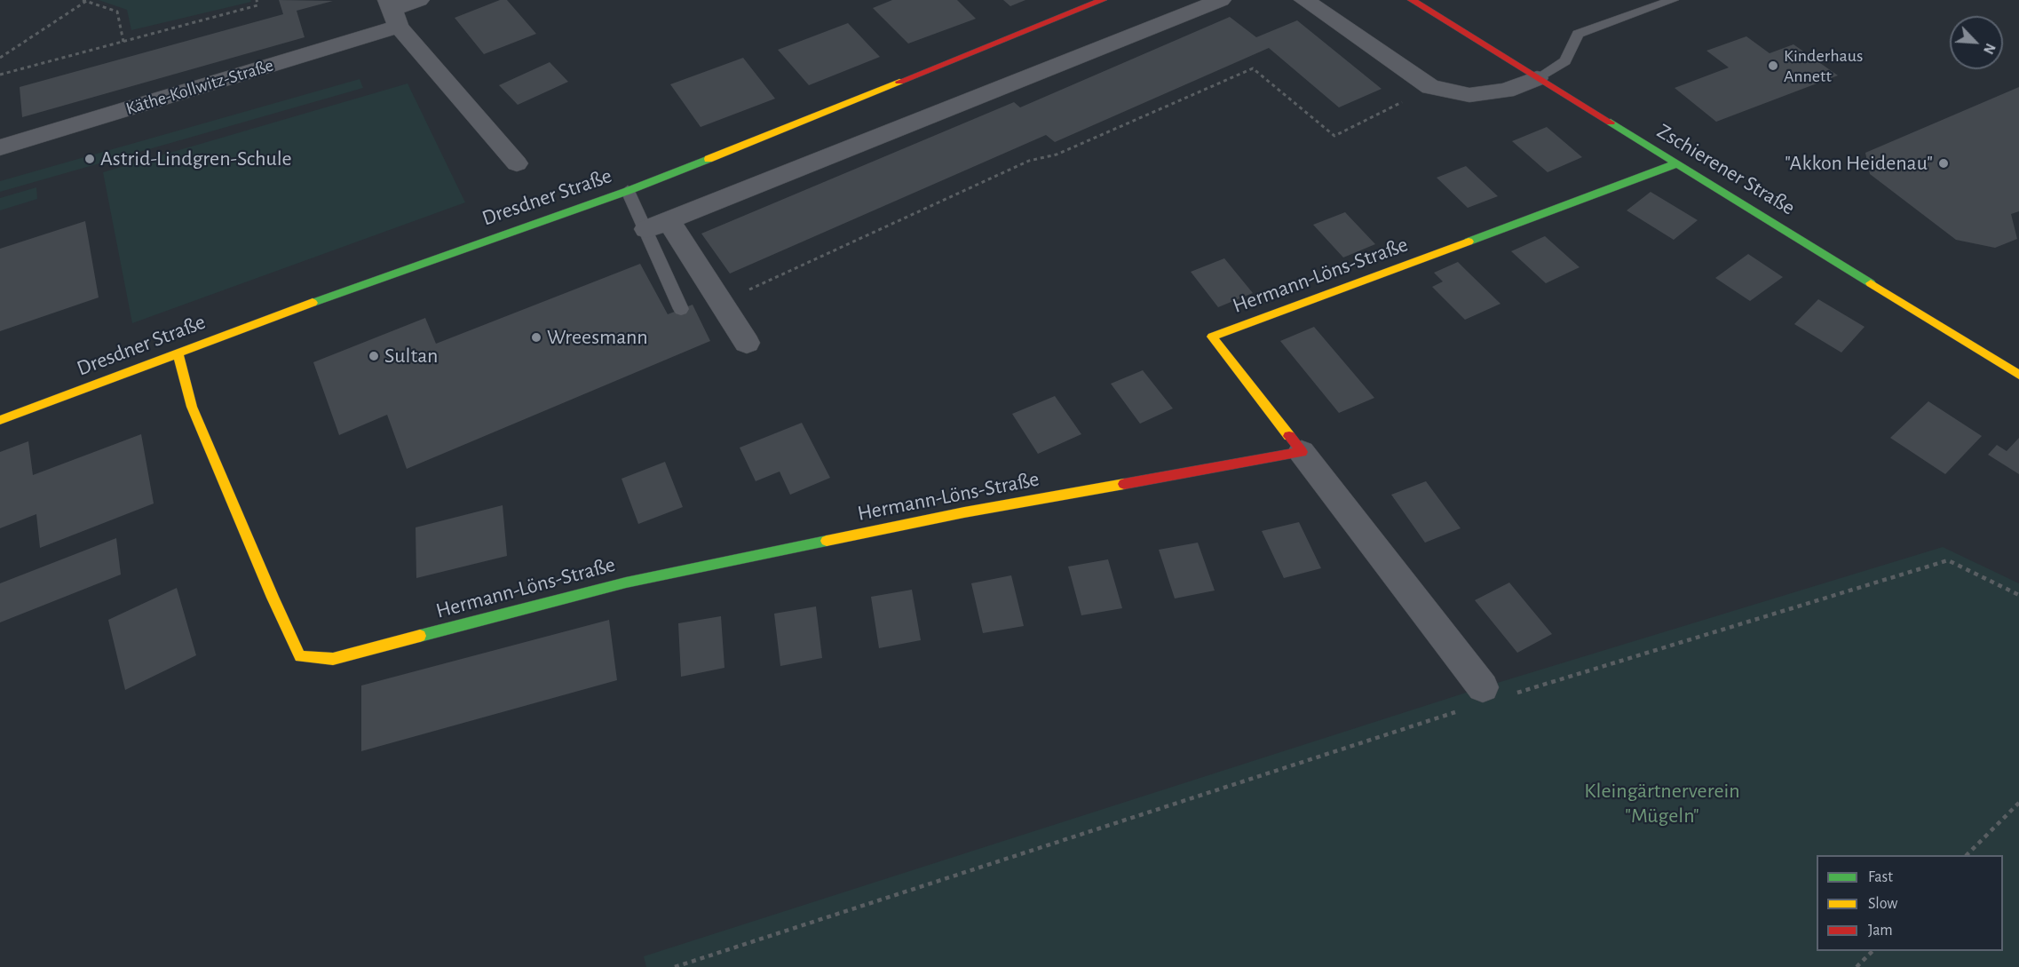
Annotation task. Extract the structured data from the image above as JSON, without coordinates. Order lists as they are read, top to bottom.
{
  "streets": {
    "street": [
      "Käthe-Kollwitz-Straße",
      "Zschierener Straße",
      "Dresdner Straße",
      "Hermann-Löns-Straße"
    ]
  },
  "crossings": [
    ["Zschierener Straße", "Hermann-Löns-Straße"],
    ["Dresdner Straße", "Hermann-Löns-Straße"]
  ],
  "parks": ["Kleingärtnerverein \"Mügeln\""],
  "places": [
    "Kinderhaus Annett",
    "Astrid-Lindgren-Schule",
    "\"Akkon Heidenau\"",
    "Wreesmann",
    "Sultan"
  ],
  "legend": ["Fast", "Slow", "Jam"],
  "north": "bottom right"
}
